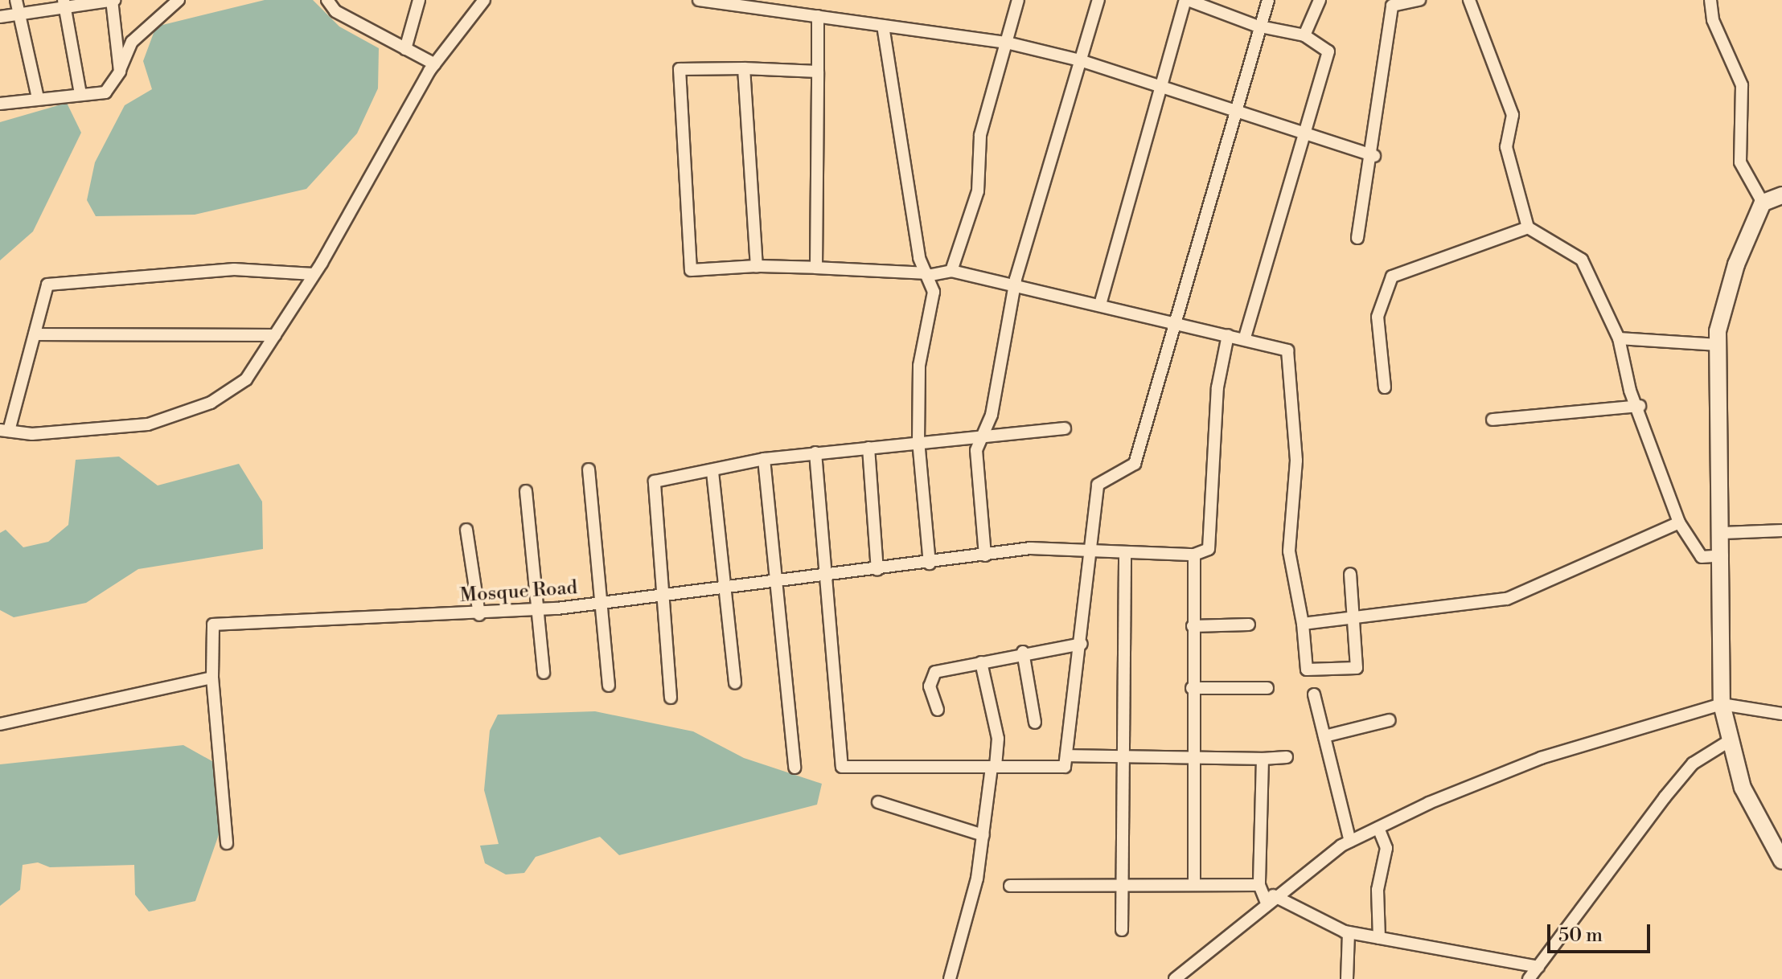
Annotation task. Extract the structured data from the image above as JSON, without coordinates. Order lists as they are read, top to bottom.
{
  "streets": {
    "street": ["Mosque Road"]
  },
  "scale_bar": "50 m"
}
